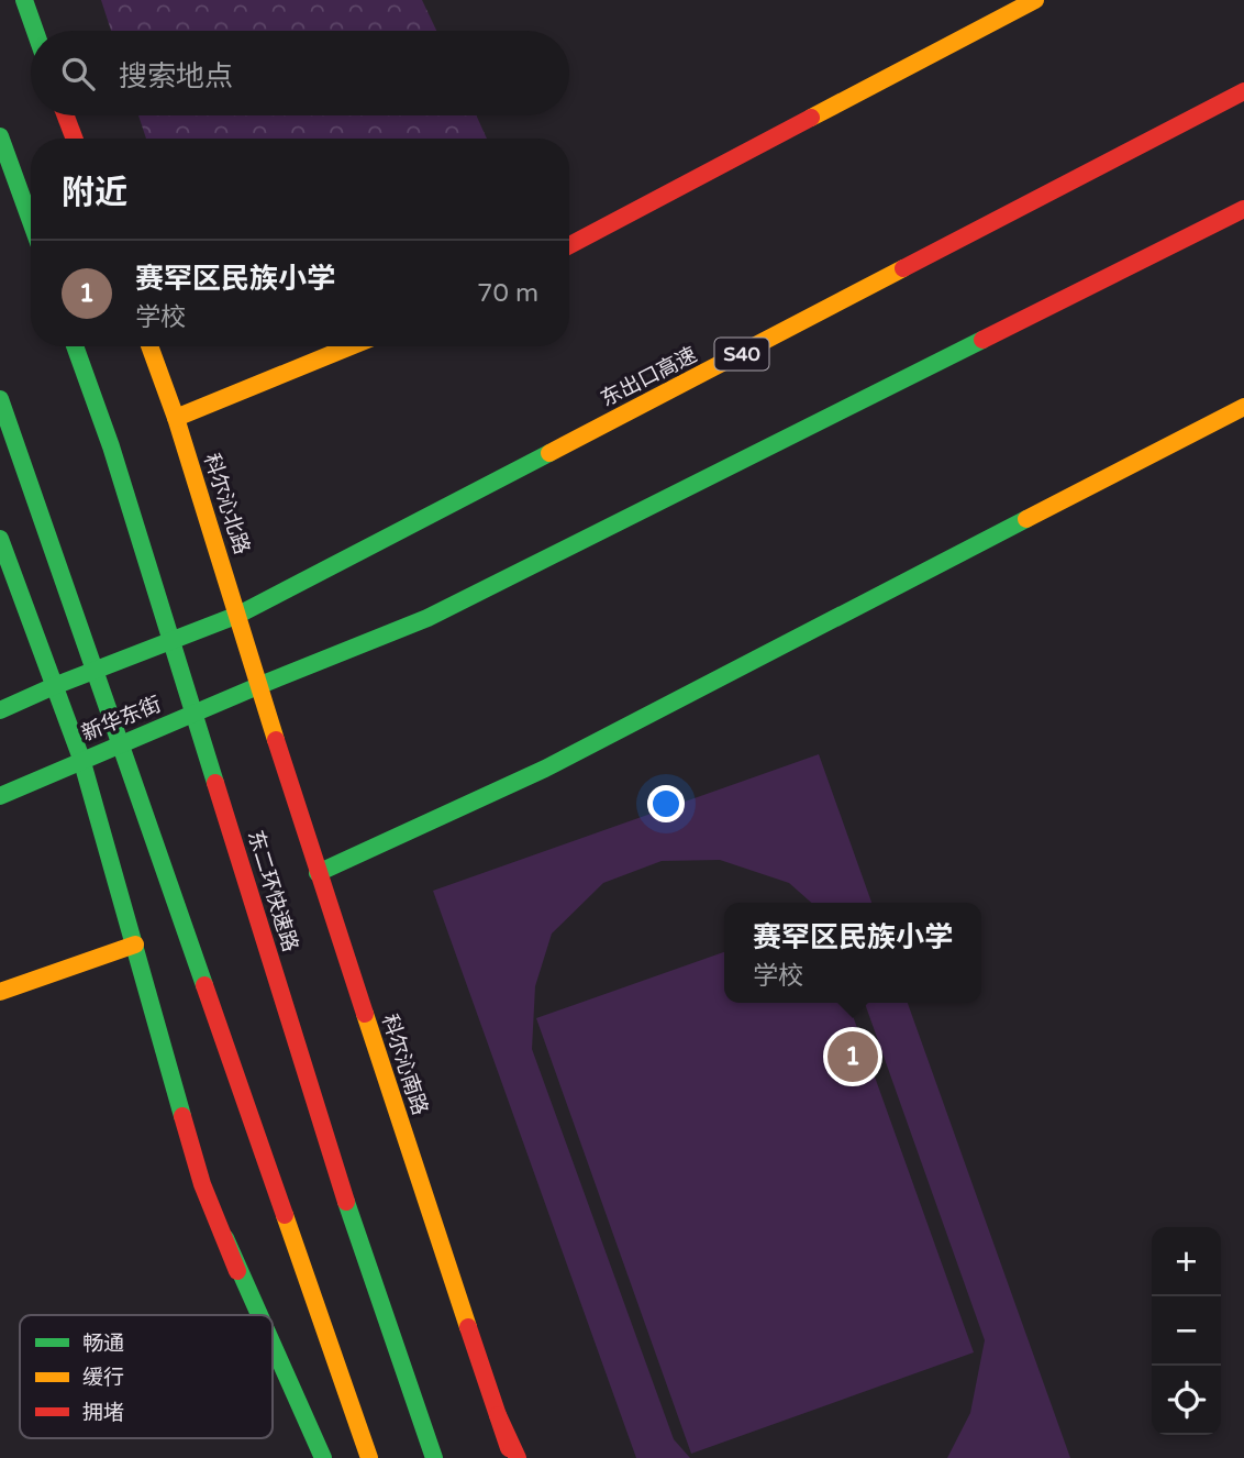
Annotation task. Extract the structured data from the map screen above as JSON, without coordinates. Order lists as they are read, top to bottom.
{
  "streets": {
    "main road": [
      "S40",
      "东出口高速",
      "科尔沁北路",
      "新华东街",
      "东二环快速路",
      "科尔沁南路"
    ]
  },
  "crossings": [
    ["东出口高速", "科尔沁北路"],
    ["科尔沁北路", "新华东街"],
    ["科尔沁北路", "科尔沁南路"],
    ["新华东街", "科尔沁南路"]
  ],
  "legend": ["畅通", "缓行", "拥堵"],
  "page": {
    "search": "搜索地点",
    "heading": "附近",
    "list": [
      {
        "mark": "1",
        "name": "赛罕区民族小学",
        "note": "学校",
        "value": "70 m"
      }
    ],
    "popup": ["赛罕区民族小学", "学校"],
    "pins": "1",
    "map_buttons": ["+", "−"]
  }
}
